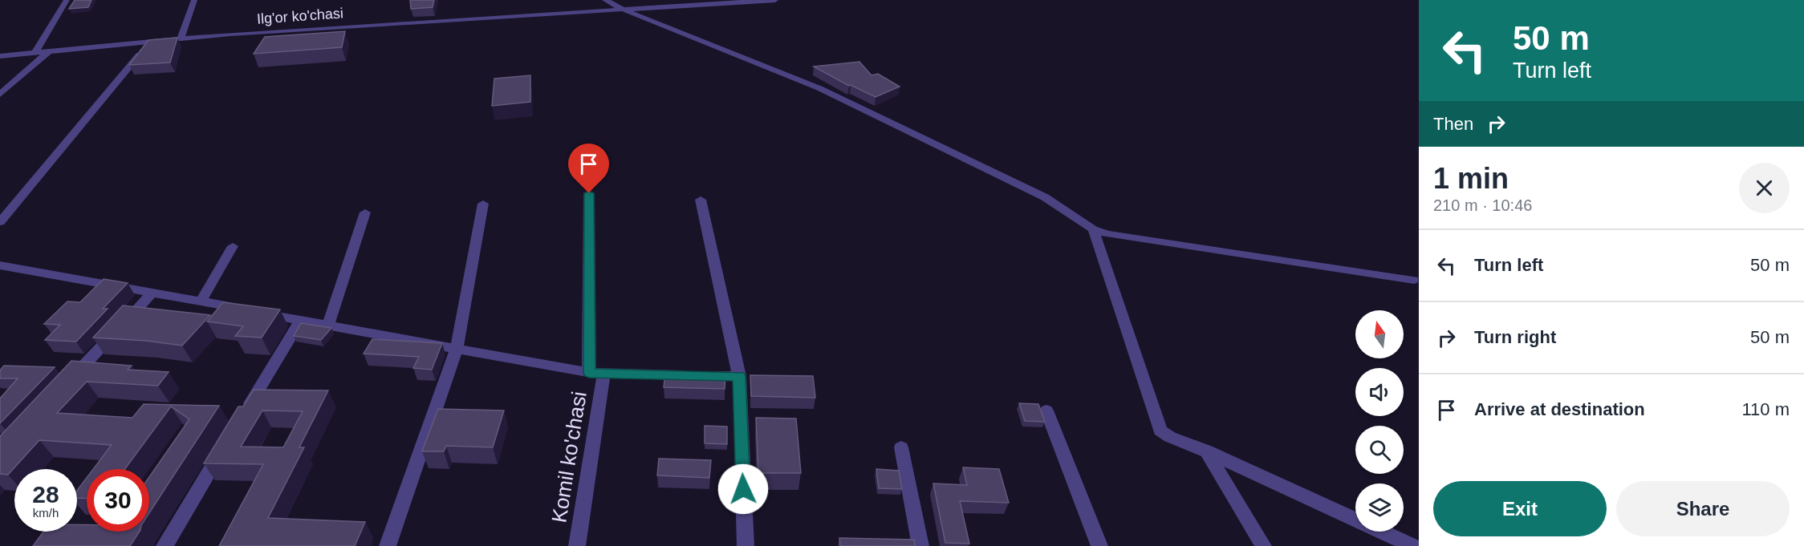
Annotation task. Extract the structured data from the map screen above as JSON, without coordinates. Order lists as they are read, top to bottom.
{
  "streets": {
    "street": ["Ilg'or ko'chasi", "Komil ko'chasi"]
  },
  "north": "top",
  "page": {
    "turn": ["50 m", "Turn left"],
    "then": "Then",
    "heading": ["1 min", "210 m · 10:46"],
    "list": [
      {
        "name": "Turn left",
        "value": "50 m"
      },
      {
        "name": "Turn right",
        "value": "50 m"
      },
      {
        "name": "Arrive at destination",
        "value": "110 m"
      }
    ],
    "speed": "28 km/h",
    "limit": "30",
    "buttons": ["Exit", "Share"]
  }
}
